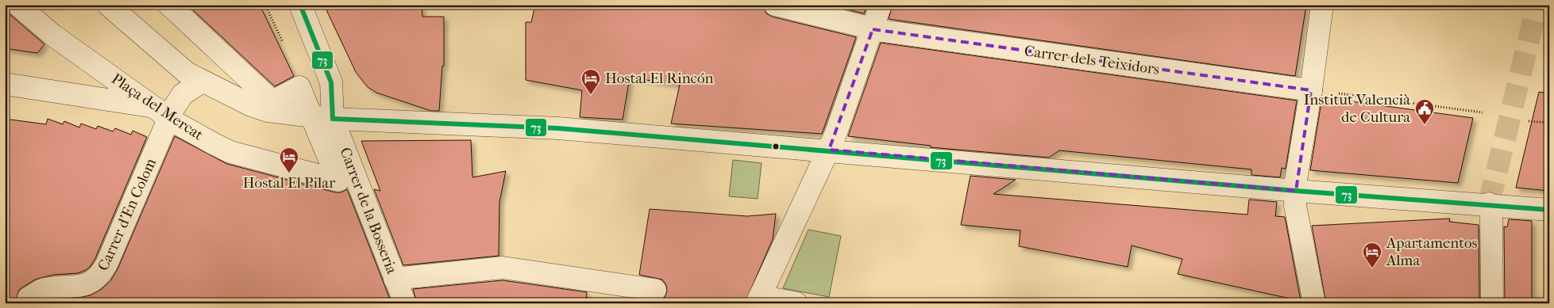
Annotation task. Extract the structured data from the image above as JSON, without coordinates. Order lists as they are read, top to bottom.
{
  "streets": {
    "street": [
      "Carrer dels Teixidors",
      "Plaça del Mercat",
      "Carrer de la Bosseria",
      "Carrer d'En Colom"
    ]
  },
  "crossings": [
    ["Plaça del Mercat", "Carrer d'En Colom"]
  ],
  "places": {
    "hotel": ["Hostal El Rincón", "Hostal El Pilar", "Apartamentos Alma"],
    "public building": ["Institut Valencià de Cultura"]
  },
  "lines": ["transit line 73"]
}
